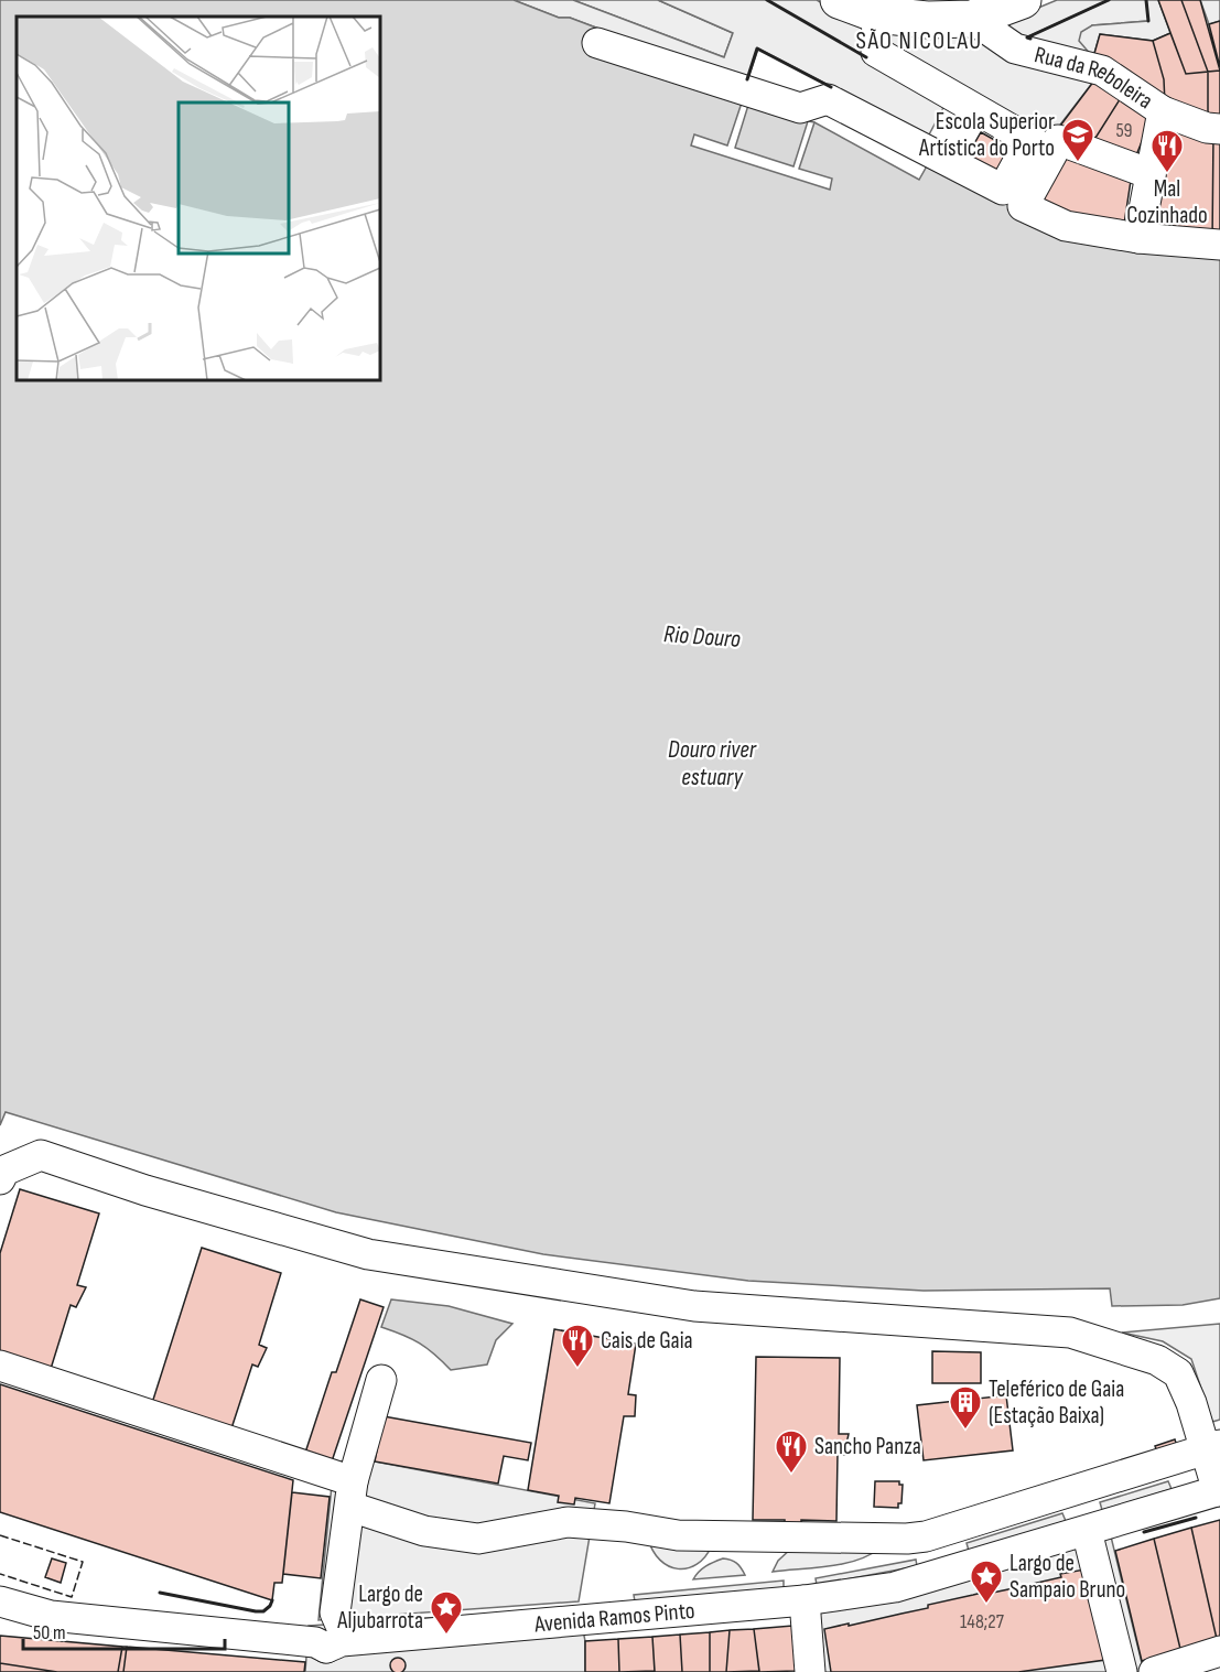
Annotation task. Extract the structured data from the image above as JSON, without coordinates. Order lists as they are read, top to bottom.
{
  "streets": {
    "street": ["Rua da Reboleira", "Avenida Ramos Pinto"]
  },
  "districts": ["SÃO NICOLAU"],
  "water": ["Rio Douro", "Douro river estuary"],
  "places": {
    "school or university": ["Escola Superior Artística do Porto"],
    "restaurant": ["Mal Cozinhado", "Cais de Gaia", "Sancho Panza"],
    "building": ["Teleférico de Gaia (Estação Baixa)"],
    "place": ["Largo de Sampaio Bruno", "Largo de Aljubarrota"]
  },
  "house_numbers": ["59", "148;27"],
  "scale_bar": "50 m"
}
